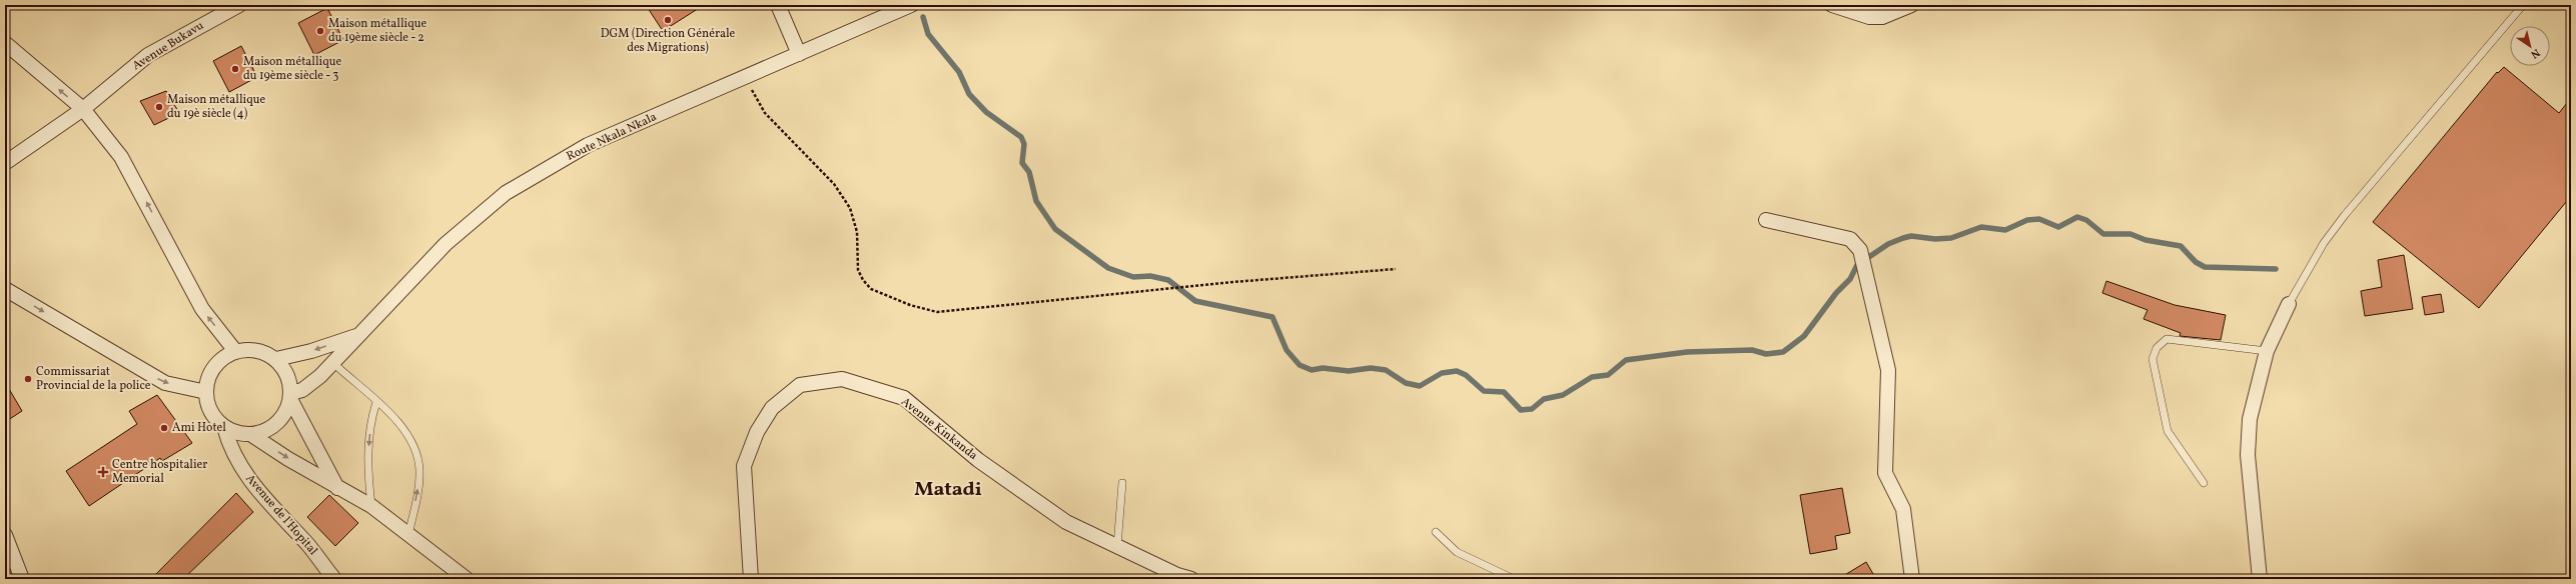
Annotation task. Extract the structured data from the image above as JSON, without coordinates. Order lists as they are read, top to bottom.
{
  "streets": {
    "street": [
      "Avenue Bukavu",
      "Route Nkala Nkala",
      "Avenue Kinkanda",
      "Avenue de l'Hopital"
    ]
  },
  "crossings": [
    ["Route Nkala Nkala", "Avenue de l'Hopital"]
  ],
  "districts": ["Matadi"],
  "places": {
    "other": [
      "DGM (Direction Générale des Migrations)",
      "Maison métallique du 19ème siècle - 2",
      "Maison métallique du 19ème siècle - 3",
      "Maison métallique du 19è siècle (4)",
      "Commissariat Provincial de la police",
      "Ami Hotel"
    ],
    "health": ["Centre hospitalier Memorial"]
  },
  "north": "bottom right"
}
